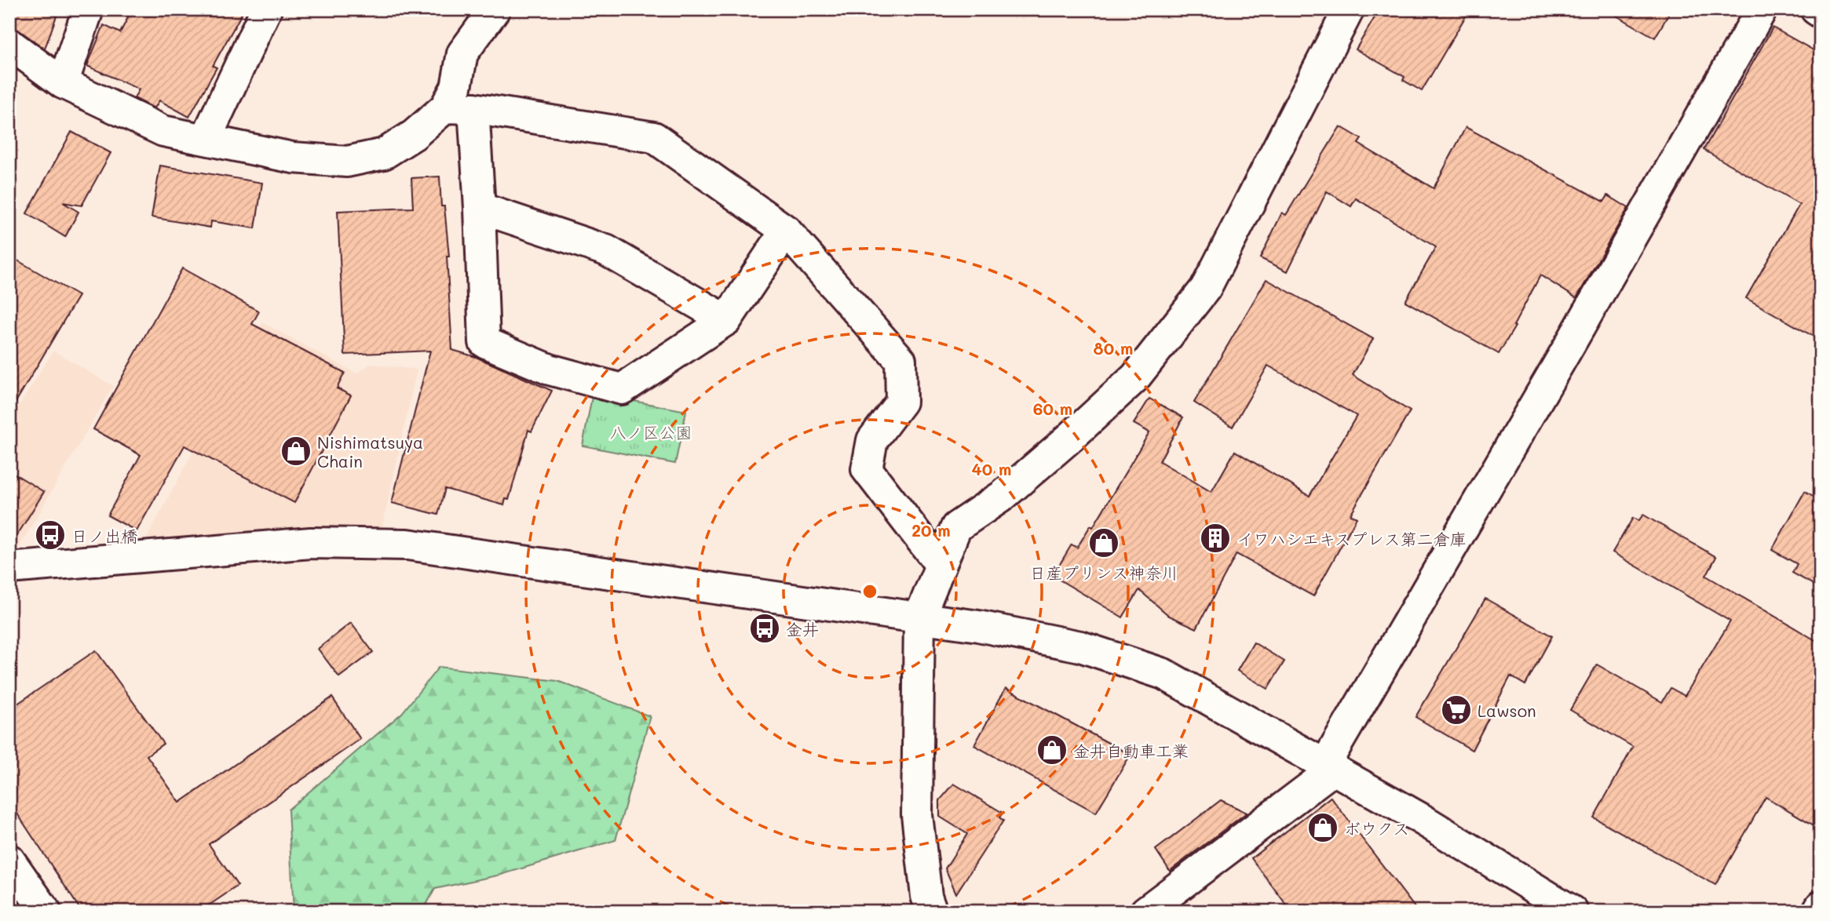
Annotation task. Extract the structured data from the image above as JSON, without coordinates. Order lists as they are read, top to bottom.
{
  "parks": ["八ノ区公園"],
  "places": {
    "shop": [
      "Nishimatsuya Chain",
      "日産プリンス神奈川",
      "金井自動車工業",
      "ボウクス"
    ],
    "bus stop": ["日ノ出橋", "金井"],
    "building": ["イワハシエキスプレス第二倉庫"],
    "supermarket": ["Lawson"]
  },
  "rings": [
    "80 m",
    "60 m",
    "40 m",
    "20 m"
  ]
}
